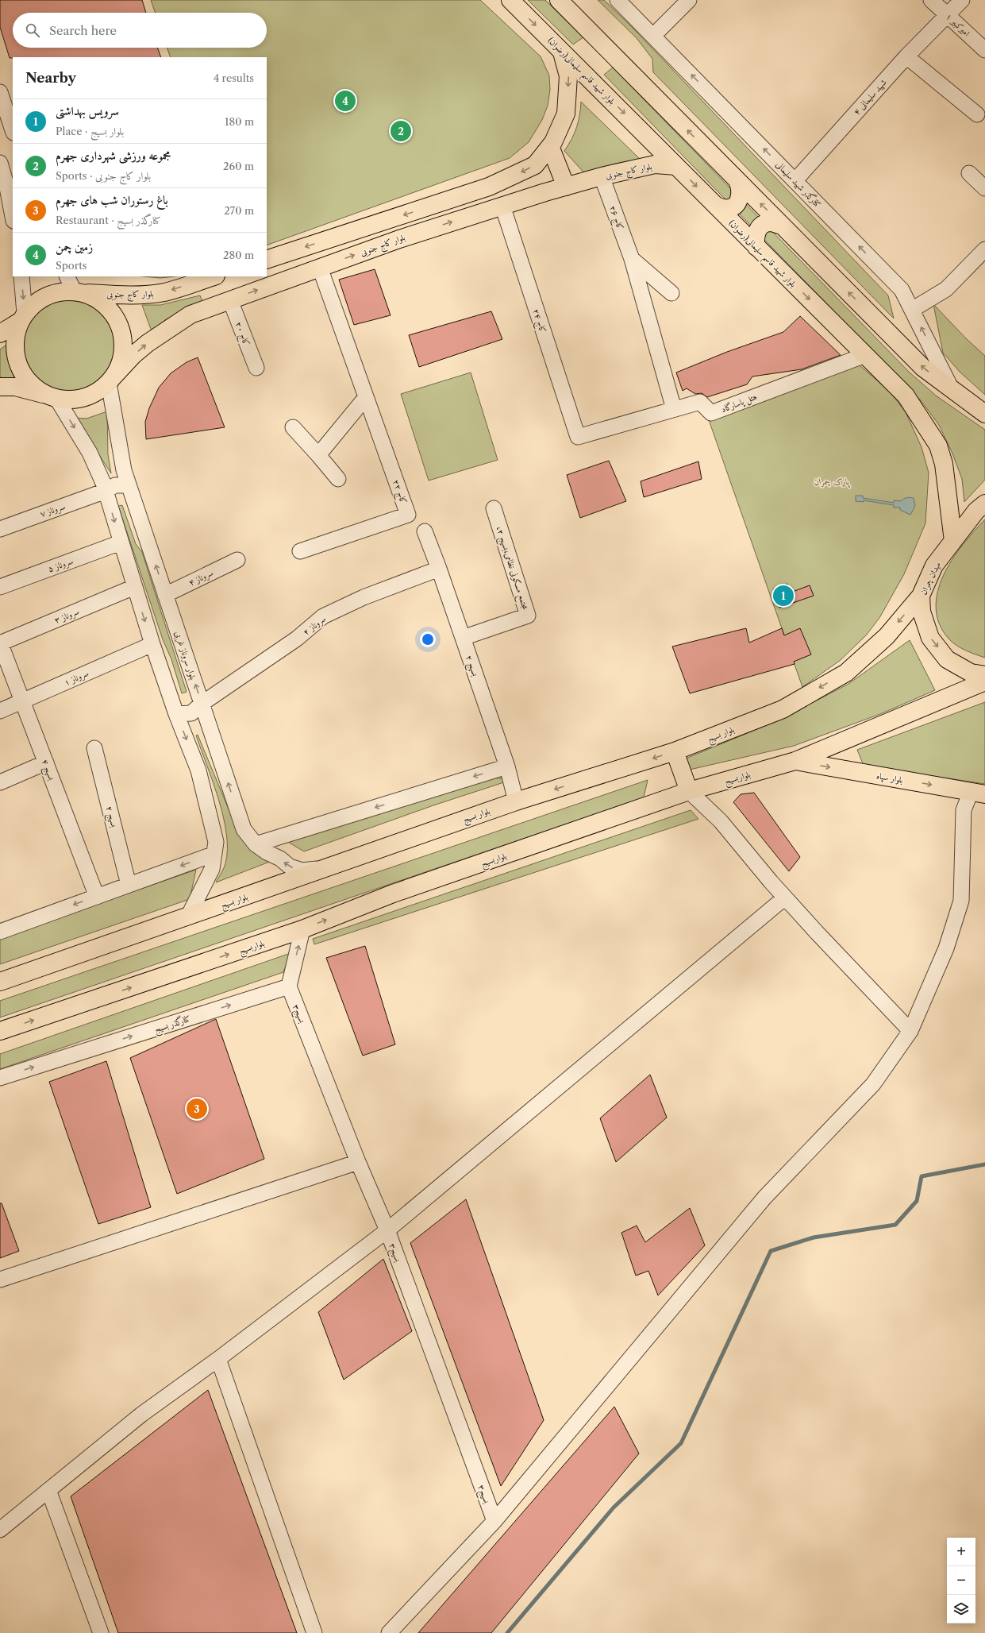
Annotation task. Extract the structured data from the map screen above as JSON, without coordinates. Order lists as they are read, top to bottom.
{
  "streets": {
    "main road": [
      "بلوار شهید قاسم سلیمانی(رضوان)",
      "بلوار کاج جنوبی",
      "میدان چمران",
      "بلوار بسیج",
      "بلواربسیج",
      "بلوار سپاه"
    ],
    "street": [
      "امیرکبیر ۱",
      "شهید سلیمانی ۴",
      "کنارگذر شهید سلیمانی",
      "کاج ۲۶",
      "کاج ۲۴",
      "کاج ۲۰",
      "هتل پاسارگاد",
      "کاج ۲۲",
      "سروناز ۷",
      "سروناز ۵",
      "،مجتمع مسکونی نظامی،بسیج ۲",
      "سروناز ۴",
      "سروناز ۳",
      "سروناز ۲",
      "بلوار سروناز غربی",
      "بسیج ۲",
      "سروناز ۱",
      "بسیج ۴",
      "بسیج۳",
      "کنارگذر بسیج"
    ]
  },
  "crossings": [
    ["امیرکبیر ۱", "شهید سلیمانی ۴"],
    ["بلوار شهید قاسم سلیمانی(رضوان)", "بلوار کاج جنوبی"],
    ["بلوار شهید قاسم سلیمانی(رضوان)", "هتل پاسارگاد"],
    ["بلوار شهید قاسم سلیمانی(رضوان)", "میدان چمران"],
    ["شهید سلیمانی ۴", "کنارگذر شهید سلیمانی"],
    ["بلوار کاج جنوبی", "کاج ۲۶"],
    ["بلوار کاج جنوبی", "کاج ۲۴"],
    ["بلوار کاج جنوبی", "کاج ۲۰"],
    ["بلوار کاج جنوبی", "کاج ۲۲"],
    ["بلوار کاج جنوبی", "بلوار سروناز غربی"],
    ["کاج ۲۶", "هتل پاسارگاد"],
    ["کاج ۲۴", "هتل پاسارگاد"],
    ["سروناز ۷", "بلوار سروناز غربی"],
    ["،مجتمع مسکونی نظامی،بسیج ۲", "بسیج ۲"],
    ["سروناز ۴", "بلوار سروناز غربی"],
    ["میدان چمران", "بلوار بسیج"],
    ["سروناز ۳", "بسیج ۴"],
    ["سروناز ۲", "بلوار سروناز غربی"],
    ["سروناز ۲", "بسیج ۲"],
    ["بلوار سروناز غربی", "بلوار بسیج"],
    ["بسیج ۲", "بلوار بسیج"],
    ["سروناز ۱", "بسیج ۴"],
    ["بلواربسیج", "بلوار سپاه"],
    ["بسیج۳", "کنارگذر بسیج"]
  ],
  "one_way": [
    "کنارگذر شهید سلیمانی",
    "میدان چمران",
    "بلوار بسیج",
    "بلواربسیج",
    "بلوار سپاه",
    "کنارگذر بسیج"
  ],
  "parks": ["پارک چمران"],
  "page": {
    "search": "Search here",
    "heading": ["Nearby", "4 results"],
    "pins": [
      "4",
      "2",
      "1",
      "3"
    ],
    "list": [
      {
        "mark": "1",
        "name": "سرویس بهداشتی",
        "note": "Place · بلوار بسیج",
        "value": "180 m"
      },
      {
        "mark": "2",
        "name": "مجموعه ورزشی شهرداری جهرم",
        "note": "Sports · بلوار کاج جنوبی",
        "value": "260 m"
      },
      {
        "mark": "3",
        "name": "باغ رستوران شب های جهرم",
        "note": "Restaurant · کنارگذر بسیج",
        "value": "270 m"
      },
      {
        "mark": "4",
        "name": "زمین چمن",
        "note": "Sports",
        "value": "280 m"
      }
    ],
    "map_buttons": ["+", "−"]
  }
}
